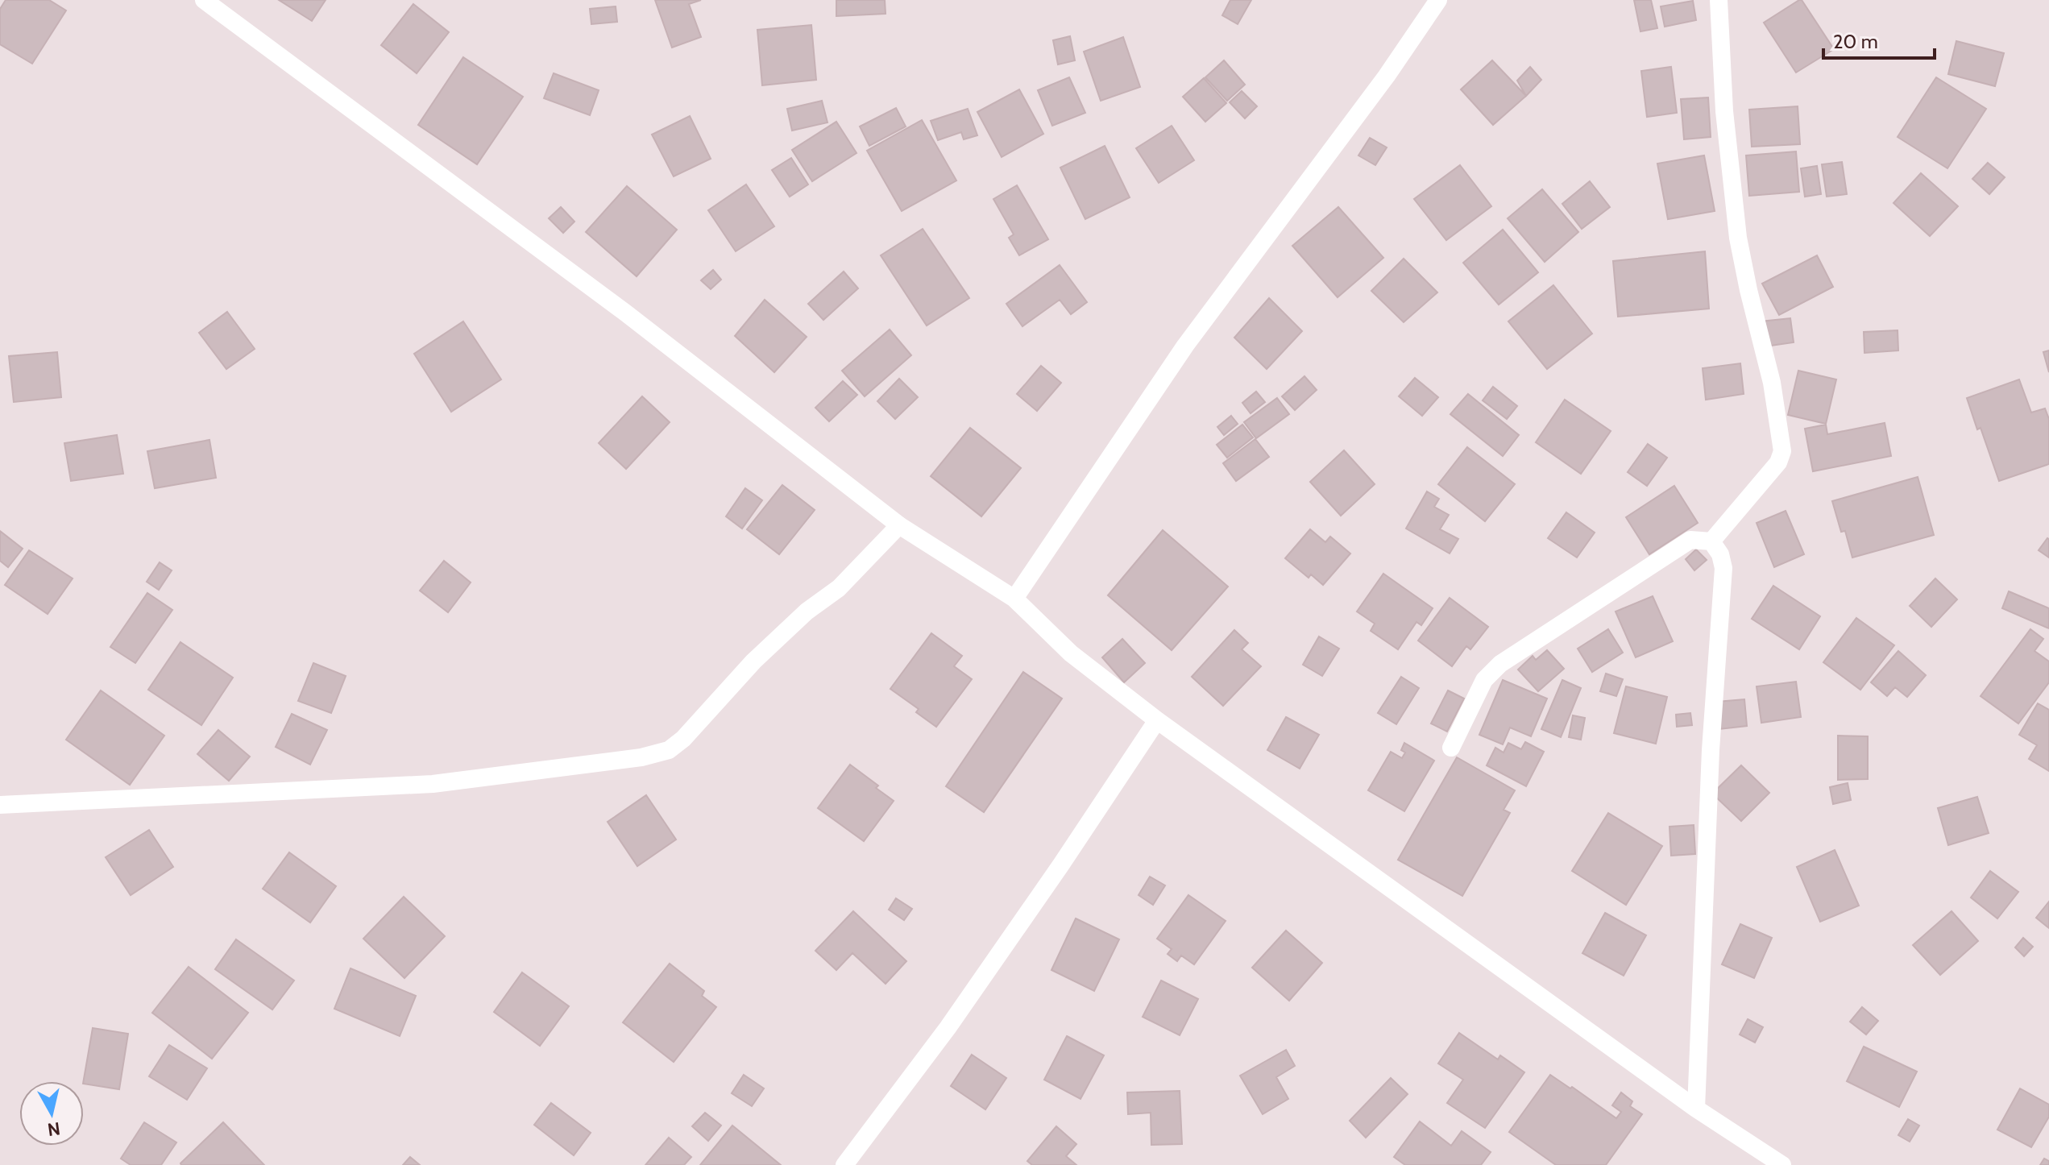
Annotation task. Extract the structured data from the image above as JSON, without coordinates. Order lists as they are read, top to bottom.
{
  "scale_bar": "20 m",
  "north": "bottom"
}
